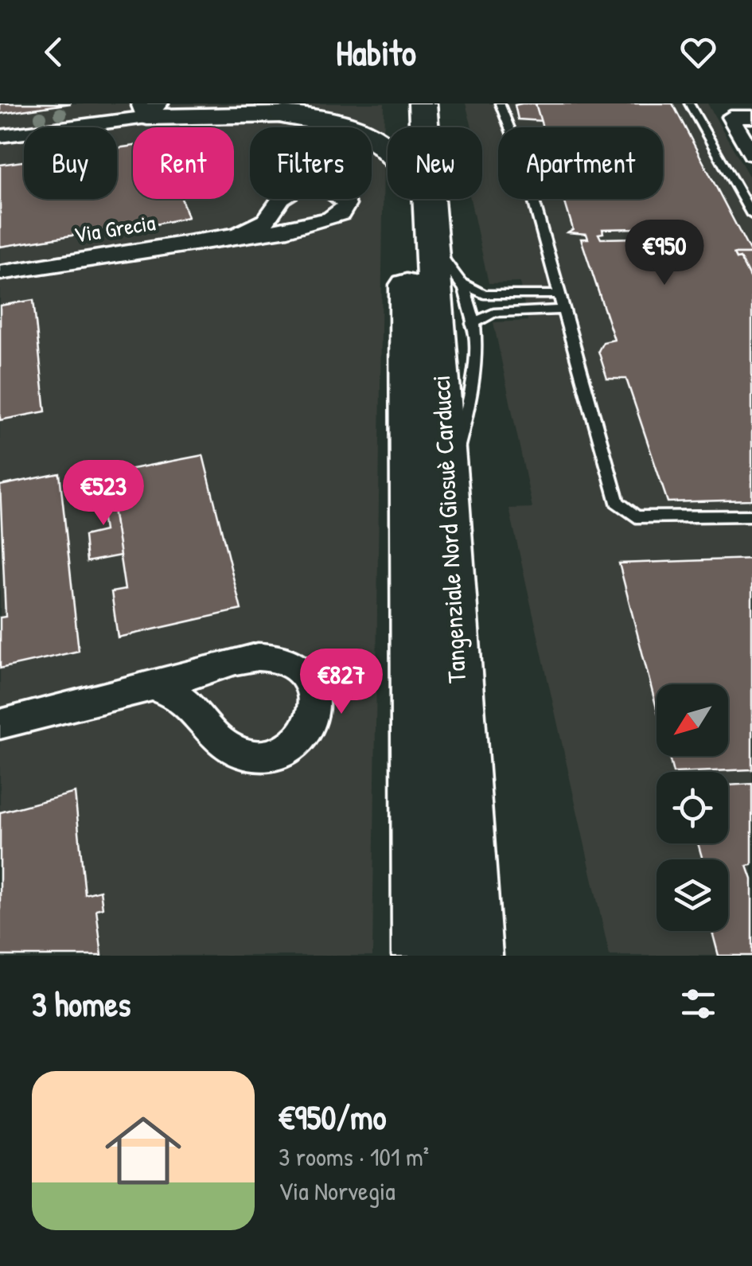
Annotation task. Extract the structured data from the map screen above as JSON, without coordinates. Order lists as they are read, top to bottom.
{
  "streets": {
    "highway": ["Tangenziale Nord Giosuè Carducci"],
    "street": ["Via Grecia"]
  },
  "north": "bottom left",
  "page": {
    "header": "Habito",
    "chip": [
      "Buy",
      "Rent",
      "Filters",
      "New",
      "Apartment"
    ],
    "price": ["€950", "€523", "€827"],
    "heading": "3 homes",
    "list": [
      {
        "name": "€950/mo",
        "note": "3 rooms · 101 m² · Via Norvegia"
      }
    ]
  }
}
